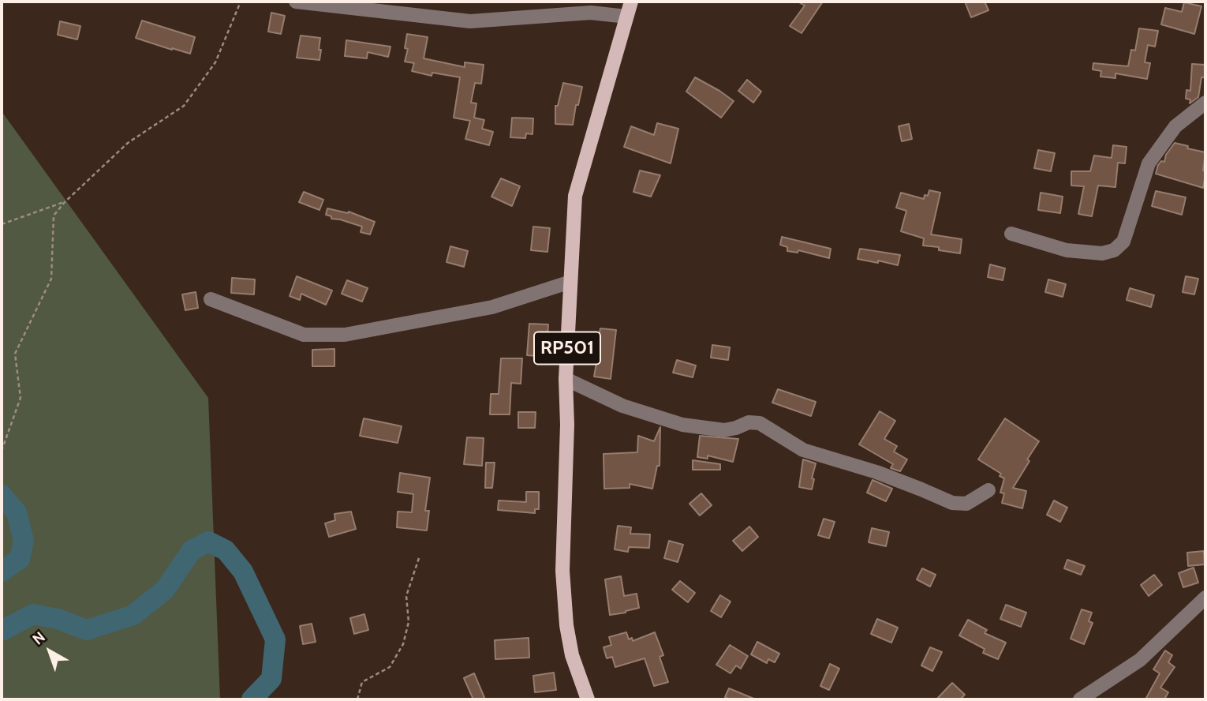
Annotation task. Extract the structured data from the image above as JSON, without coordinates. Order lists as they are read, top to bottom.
{
  "streets": {
    "main road": ["RP501"]
  },
  "north": "top left"
}
